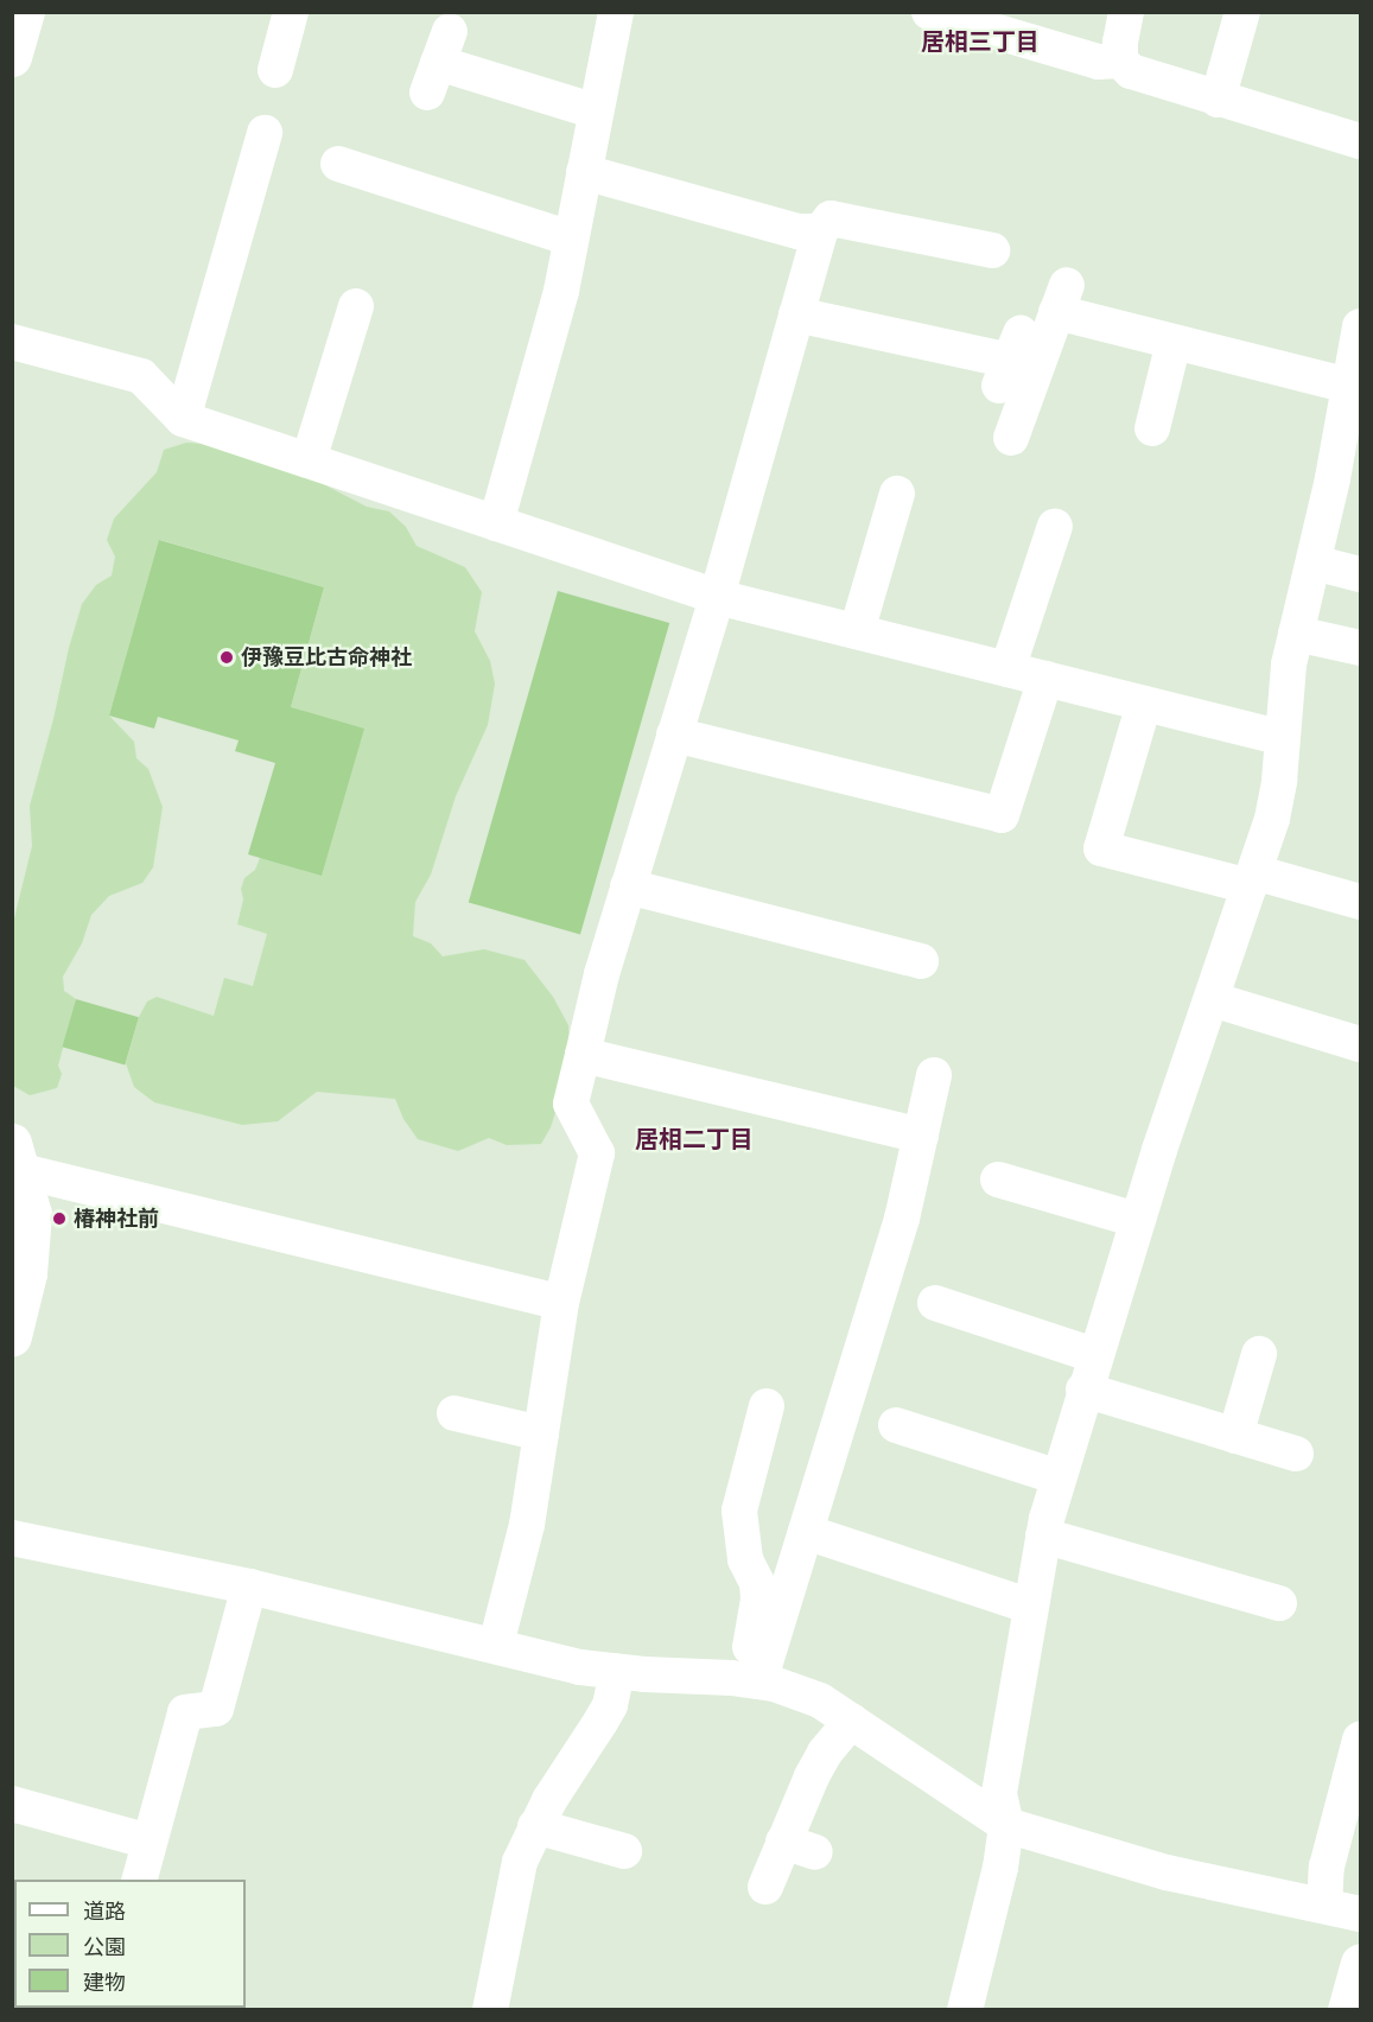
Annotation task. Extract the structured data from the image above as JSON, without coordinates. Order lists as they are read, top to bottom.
{
  "districts": ["居相三丁目", "居相二丁目"],
  "places": ["伊豫豆比古命神社", "椿神社前"],
  "legend": ["道路", "公園", "建物"]
}
